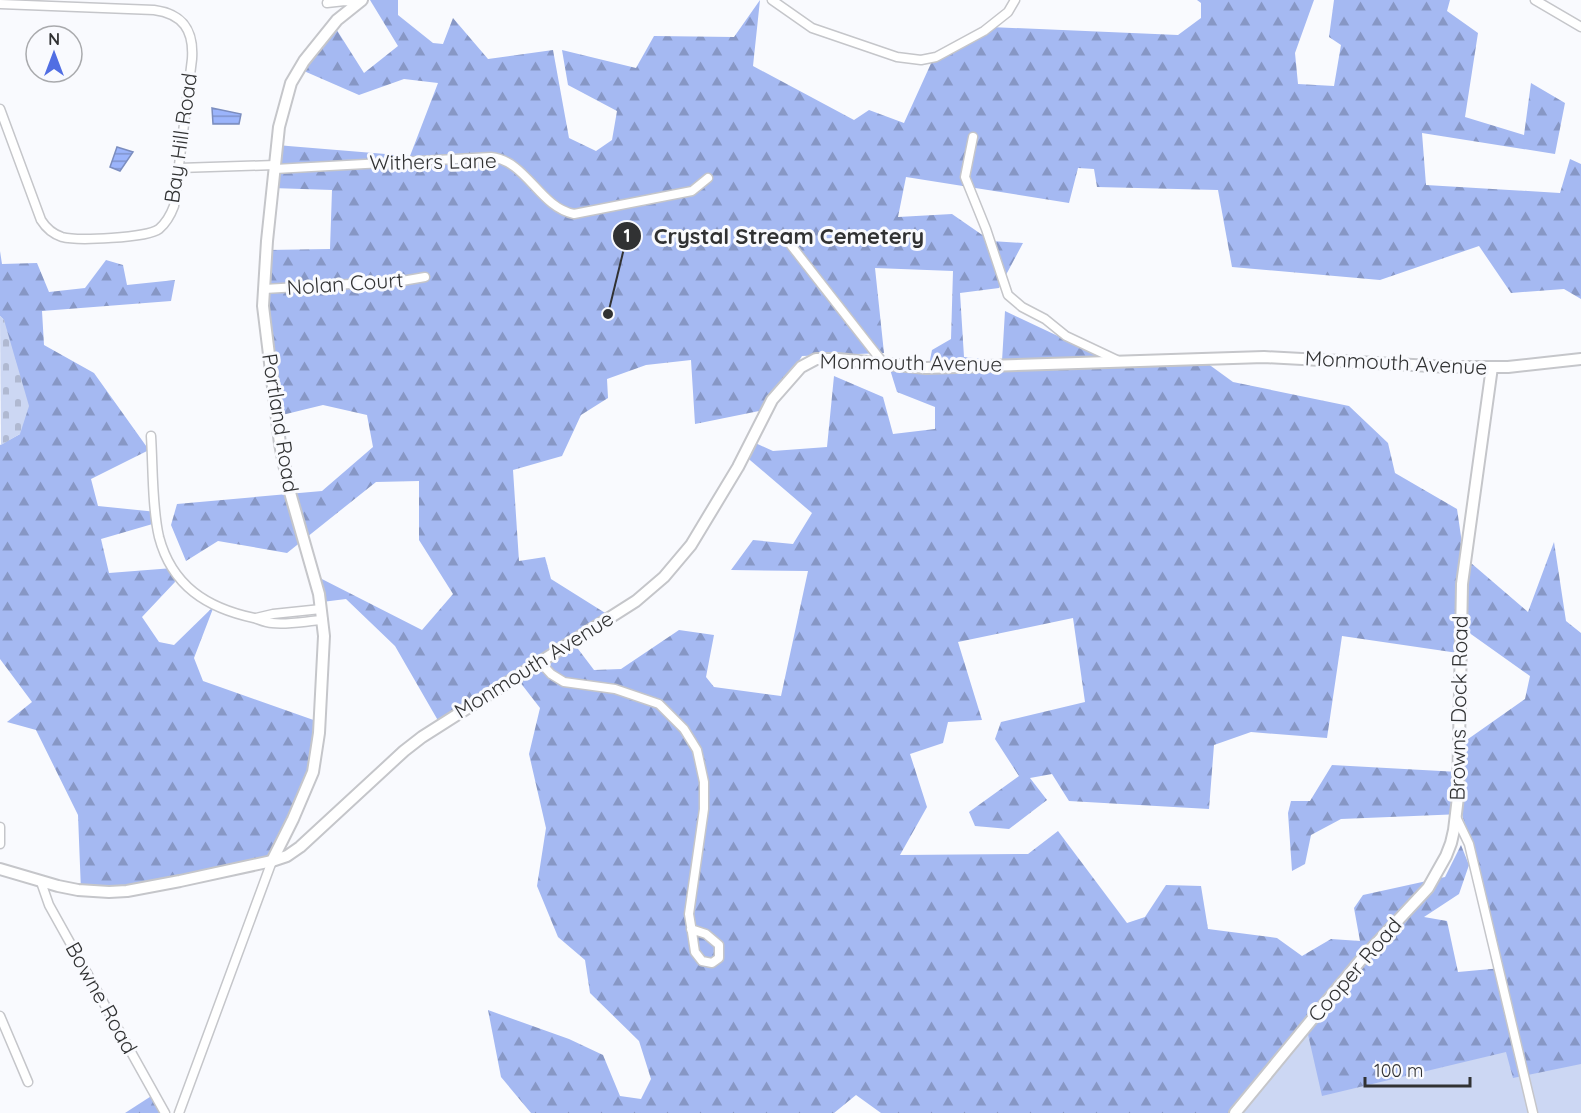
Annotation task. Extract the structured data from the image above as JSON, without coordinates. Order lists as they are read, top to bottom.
{
  "streets": {
    "street": [
      "Bay Hill Road",
      "Withers Lane",
      "Nolan Court",
      "Monmouth Avenue",
      "Portland Road",
      "Browns Dock Road",
      "Cooper Road",
      "Bowne Road"
    ]
  },
  "crossings": [
    ["Bay Hill Road", "Withers Lane"],
    ["Withers Lane", "Portland Road"],
    ["Nolan Court", "Portland Road"],
    ["Monmouth Avenue", "Portland Road"],
    ["Monmouth Avenue", "Browns Dock Road"],
    ["Monmouth Avenue", "Bowne Road"],
    ["Browns Dock Road", "Cooper Road"]
  ],
  "places": ["Crystal Stream Cemetery"],
  "scale_bar": "100 m",
  "north": "top"
}
